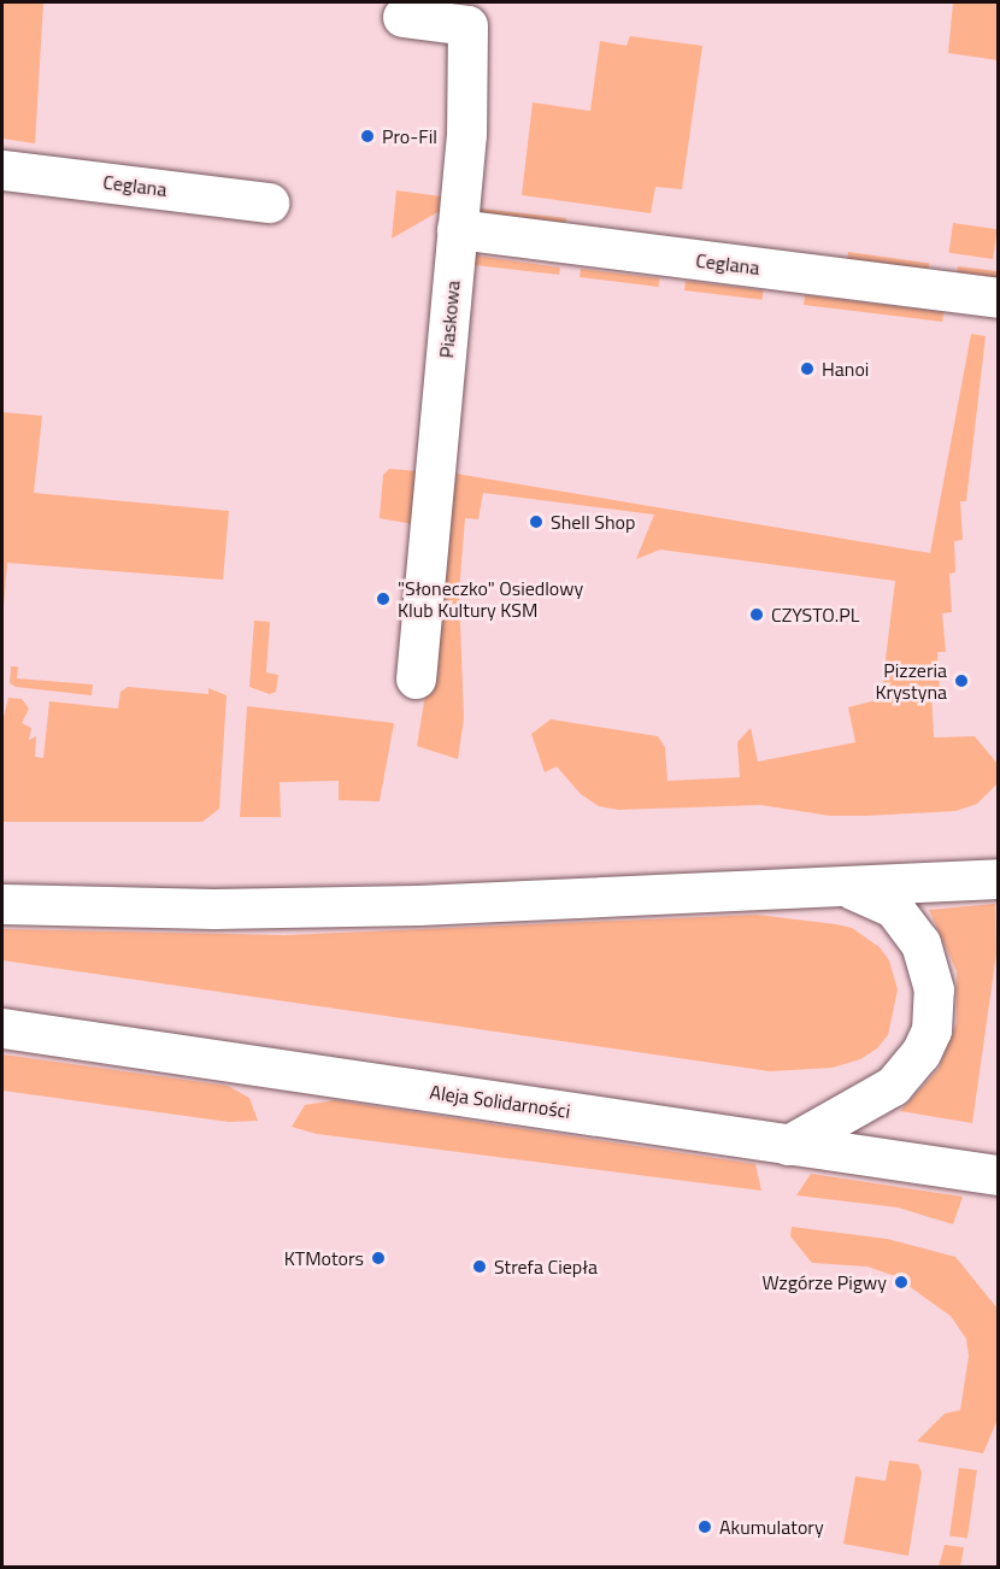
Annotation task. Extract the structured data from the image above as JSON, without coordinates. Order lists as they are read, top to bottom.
{
  "streets": {
    "main road": ["Ceglana", "Piaskowa", "Aleja Solidarności"]
  },
  "crossings": [
    ["Ceglana", "Piaskowa"]
  ],
  "places": [
    "Pro-Fil",
    "Hanoi",
    "Shell Shop",
    "\"Słoneczko\" Osiedlowy Klub Kultury KSM",
    "CZYSTO.PL",
    "Pizzeria Krystyna",
    "KTMotors",
    "Strefa Ciepła",
    "Wzgórze Pigwy",
    "Akumulatory"
  ]
}
